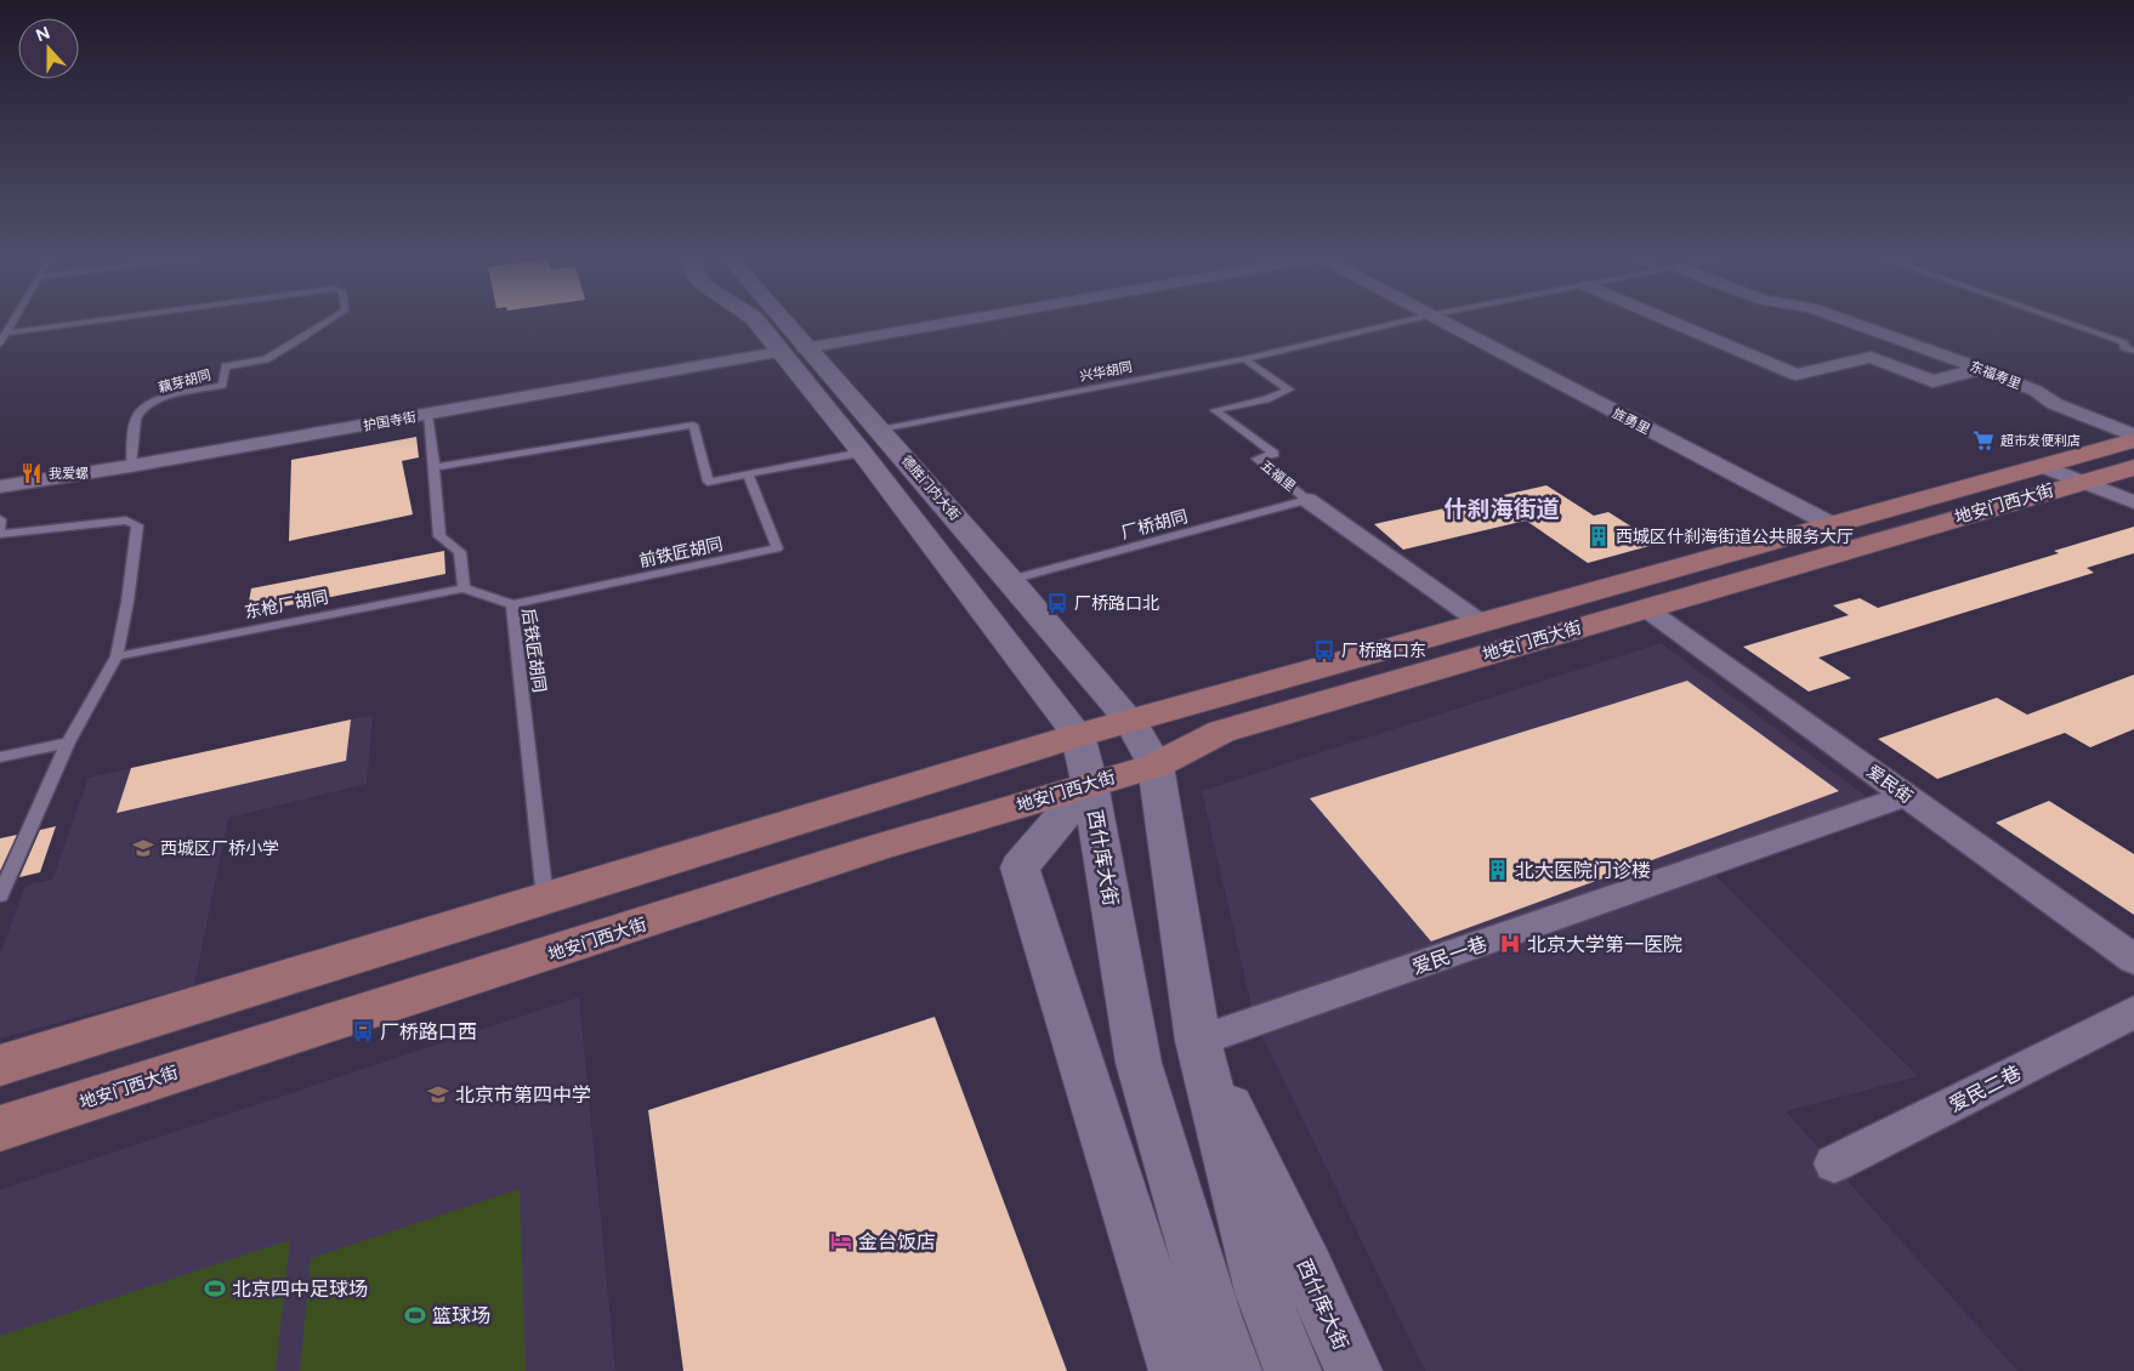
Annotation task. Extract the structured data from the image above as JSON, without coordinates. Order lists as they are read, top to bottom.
{
  "streets": {
    "main road": ["德胜门内大街", "地安门西大街", "西什库大街"],
    "street": [
      "东福寿里",
      "护国寺街",
      "旌勇里",
      "五福里",
      "爱民街",
      "爱民一巷",
      "爱民二巷"
    ],
    "lane": [
      "兴华胡同",
      "藕芽胡同",
      "厂桥胡同",
      "前铁匠胡同",
      "东枪厂胡同",
      "后铁匠胡同"
    ]
  },
  "crossings": [
    ["兴华胡同", "五福里"],
    ["兴华胡同", "德胜门内大街"],
    ["藕芽胡同", "护国寺街"],
    ["护国寺街", "德胜门内大街"],
    ["旌勇里", "地安门西大街"],
    ["五福里", "地安门西大街"],
    ["五福里", "厂桥胡同"],
    ["德胜门内大街", "地安门西大街"],
    ["德胜门内大街", "厂桥胡同"],
    ["德胜门内大街", "西什库大街"],
    ["地安门西大街", "后铁匠胡同"],
    ["地安门西大街", "爱民街"],
    ["地安门西大街", "西什库大街"],
    ["前铁匠胡同", "后铁匠胡同"],
    ["东枪厂胡同", "后铁匠胡同"],
    ["爱民街", "爱民一巷"],
    ["西什库大街", "爱民一巷"]
  ],
  "districts": ["什刹海街道"],
  "places": {
    "supermarket": ["超市发便利店"],
    "restaurant": ["我爱螺"],
    "building": ["西城区什刹海街道公共服务大厅", "北大医院门诊楼"],
    "bus stop": ["厂桥路口北", "厂桥路口东", "厂桥路口西"],
    "school or university": ["西城区厂桥小学", "北京市第四中学"],
    "hospital": ["北京大学第一医院"],
    "hotel": ["金台饭店"],
    "sports": ["北京四中足球场", "篮球场"]
  },
  "north": "top"
}
